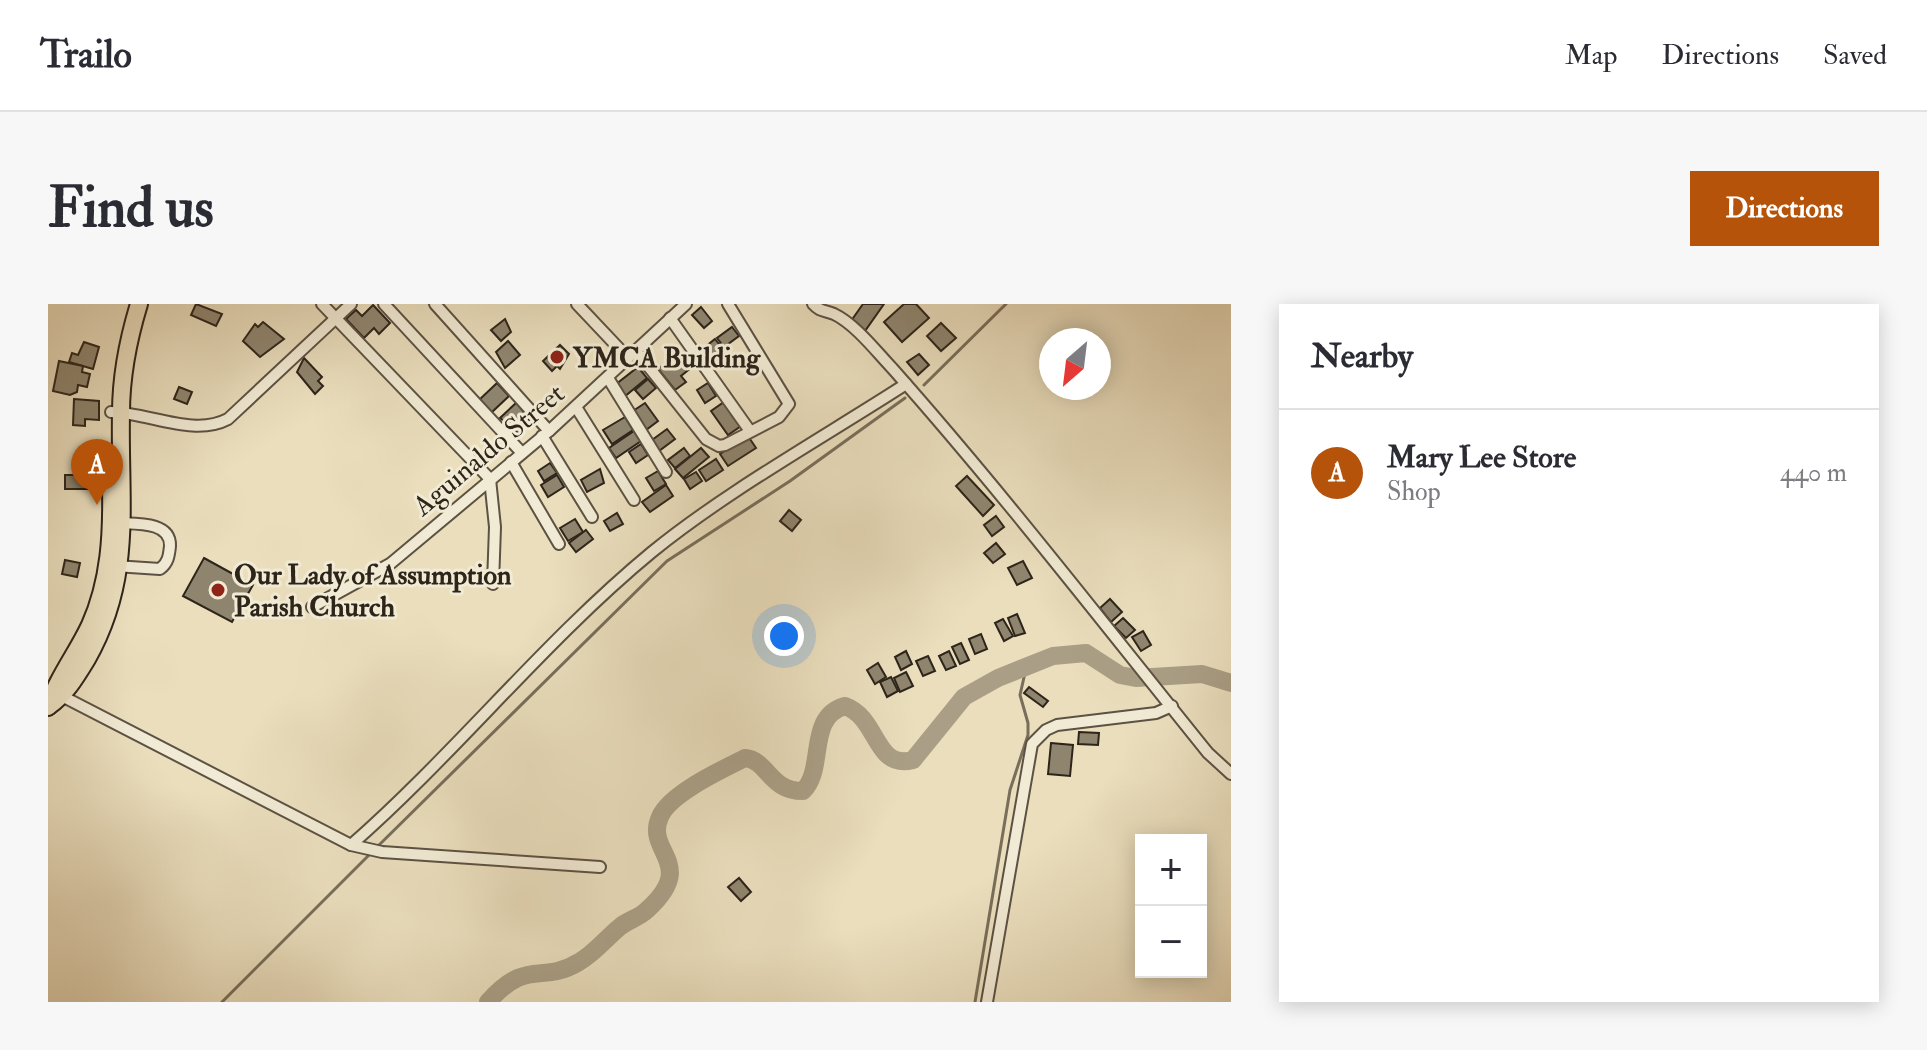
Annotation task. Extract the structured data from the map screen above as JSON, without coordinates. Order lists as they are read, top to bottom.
{
  "streets": {
    "street": ["Aguinaldo Street"]
  },
  "places": ["YMCA Building", "Our Lady of Assumption Parish Church"],
  "north": "bottom left",
  "page": {
    "header": "Trailo",
    "nav": ["Map", "Directions", "Saved"],
    "buttons": "Directions",
    "title": "Find us",
    "heading": "Nearby",
    "list": [
      {
        "mark": "A",
        "name": "Mary Lee Store",
        "note": "Shop",
        "value": "440 m"
      }
    ],
    "pins": "A",
    "map_buttons": ["+", "−"]
  }
}
